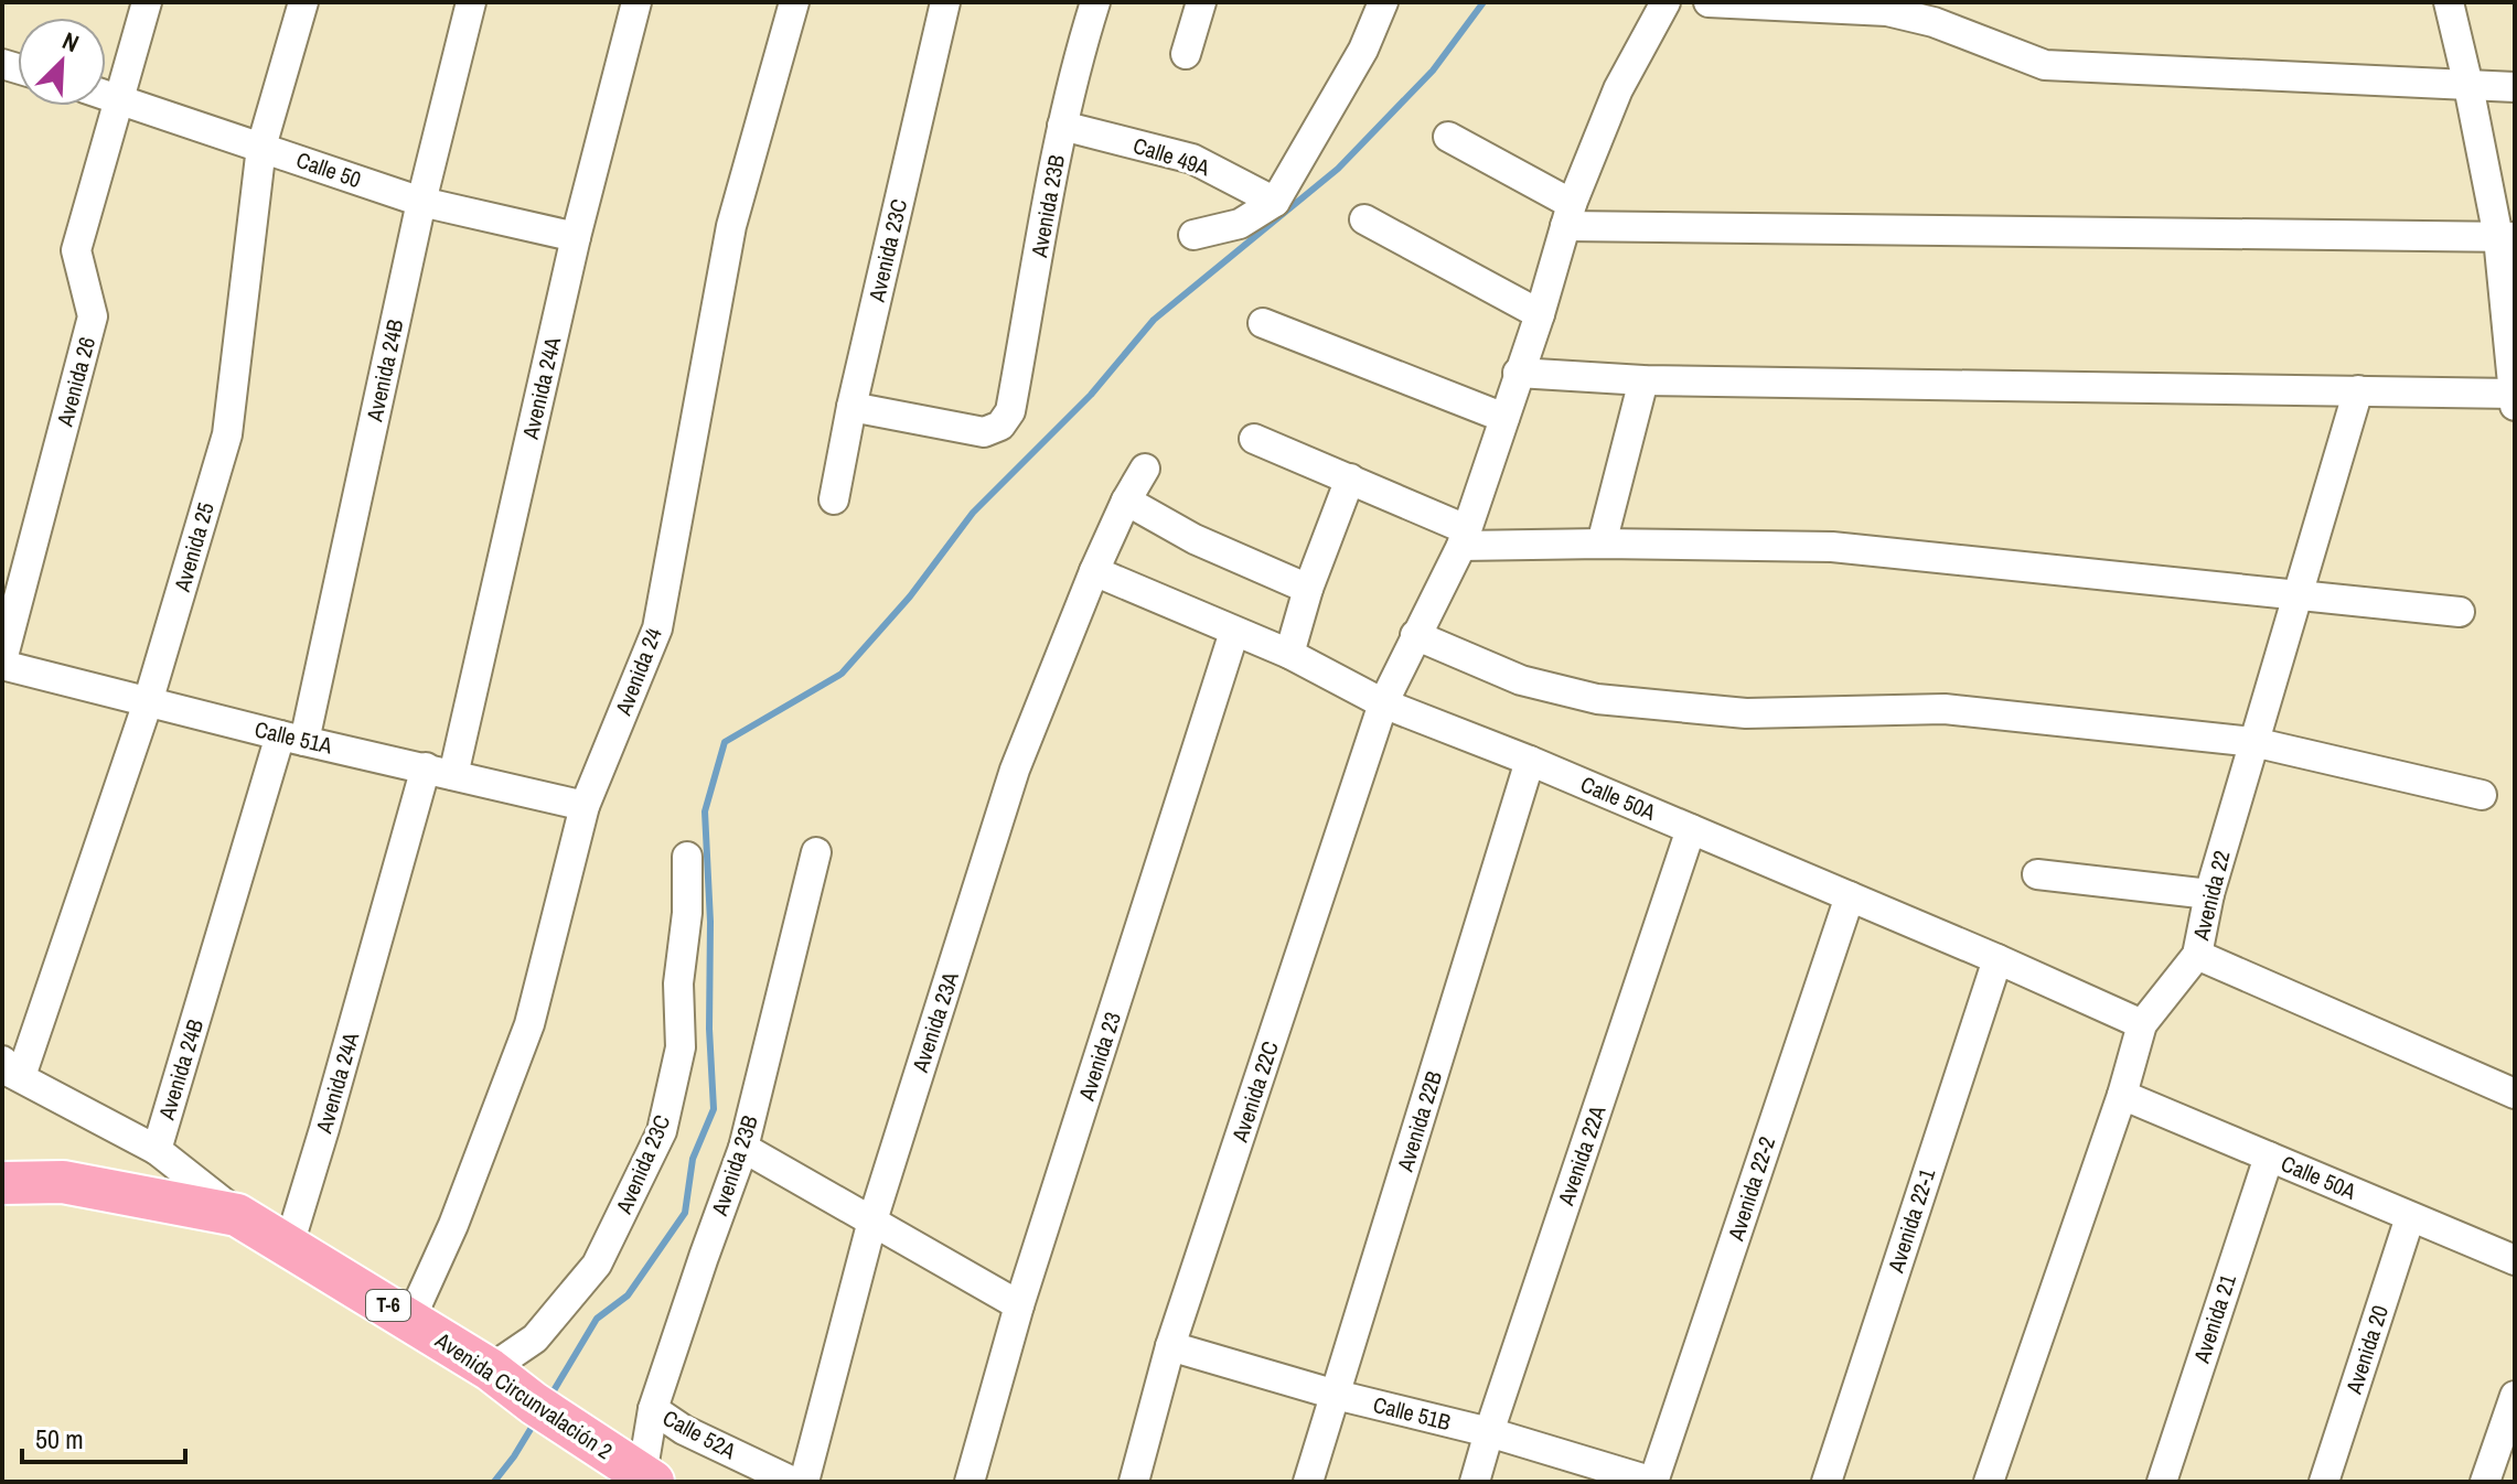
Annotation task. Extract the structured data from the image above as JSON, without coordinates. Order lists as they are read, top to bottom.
{
  "streets": {
    "highway": ["T-6", "Avenida Circunvalación 2"],
    "street": [
      "Calle 49A",
      "Calle 50",
      "Avenida 23B",
      "Avenida 23C",
      "Avenida 24B",
      "Avenida 26",
      "Avenida 24A",
      "Avenida 25",
      "Avenida 24",
      "Calle 51A",
      "Calle 50A",
      "Avenida 22",
      "Avenida 23A",
      "Avenida 23",
      "Avenida 22C",
      "Avenida 22B",
      "Avenida 22A",
      "Avenida 22-2",
      "Avenida 22-1",
      "Avenida 21",
      "Avenida 20",
      "Calle 51B",
      "Calle 52A"
    ]
  },
  "crossings": [
    ["Calle 49A", "Avenida 23B"],
    ["Calle 50", "Avenida 24B"],
    ["Calle 50", "Avenida 26"],
    ["Calle 50", "Avenida 24A"],
    ["Calle 50", "Avenida 25"],
    ["Avenida 23B", "Avenida 23C"],
    ["Avenida 23B", "Avenida Circunvalación 2"],
    ["Avenida 23B", "Calle 52A"],
    ["Avenida 23C", "Avenida Circunvalación 2"],
    ["Avenida 24B", "Calle 51A"],
    ["Avenida 26", "Calle 51A"],
    ["Avenida 24A", "Calle 51A"],
    ["Avenida 24A", "Avenida Circunvalación 2"],
    ["Avenida 25", "Calle 51A"],
    ["Avenida 24", "Calle 51A"],
    ["Avenida 24", "Avenida Circunvalación 2"],
    ["Calle 50A", "Avenida 22"],
    ["Calle 50A", "Avenida 23A"],
    ["Calle 50A", "Avenida 23"],
    ["Calle 50A", "Avenida 22C"],
    ["Calle 50A", "Avenida 22B"],
    ["Calle 50A", "Avenida 22A"],
    ["Calle 50A", "Avenida 22-2"],
    ["Calle 50A", "Avenida 22-1"],
    ["Calle 50A", "Avenida 21"],
    ["Calle 50A", "Avenida 20"],
    ["Avenida 22C", "Calle 51B"],
    ["Avenida 22B", "Calle 51B"],
    ["Avenida 22A", "Calle 51B"],
    ["Avenida 22-2", "Calle 51B"]
  ],
  "scale_bar": "50 m",
  "north": "top right"
}
